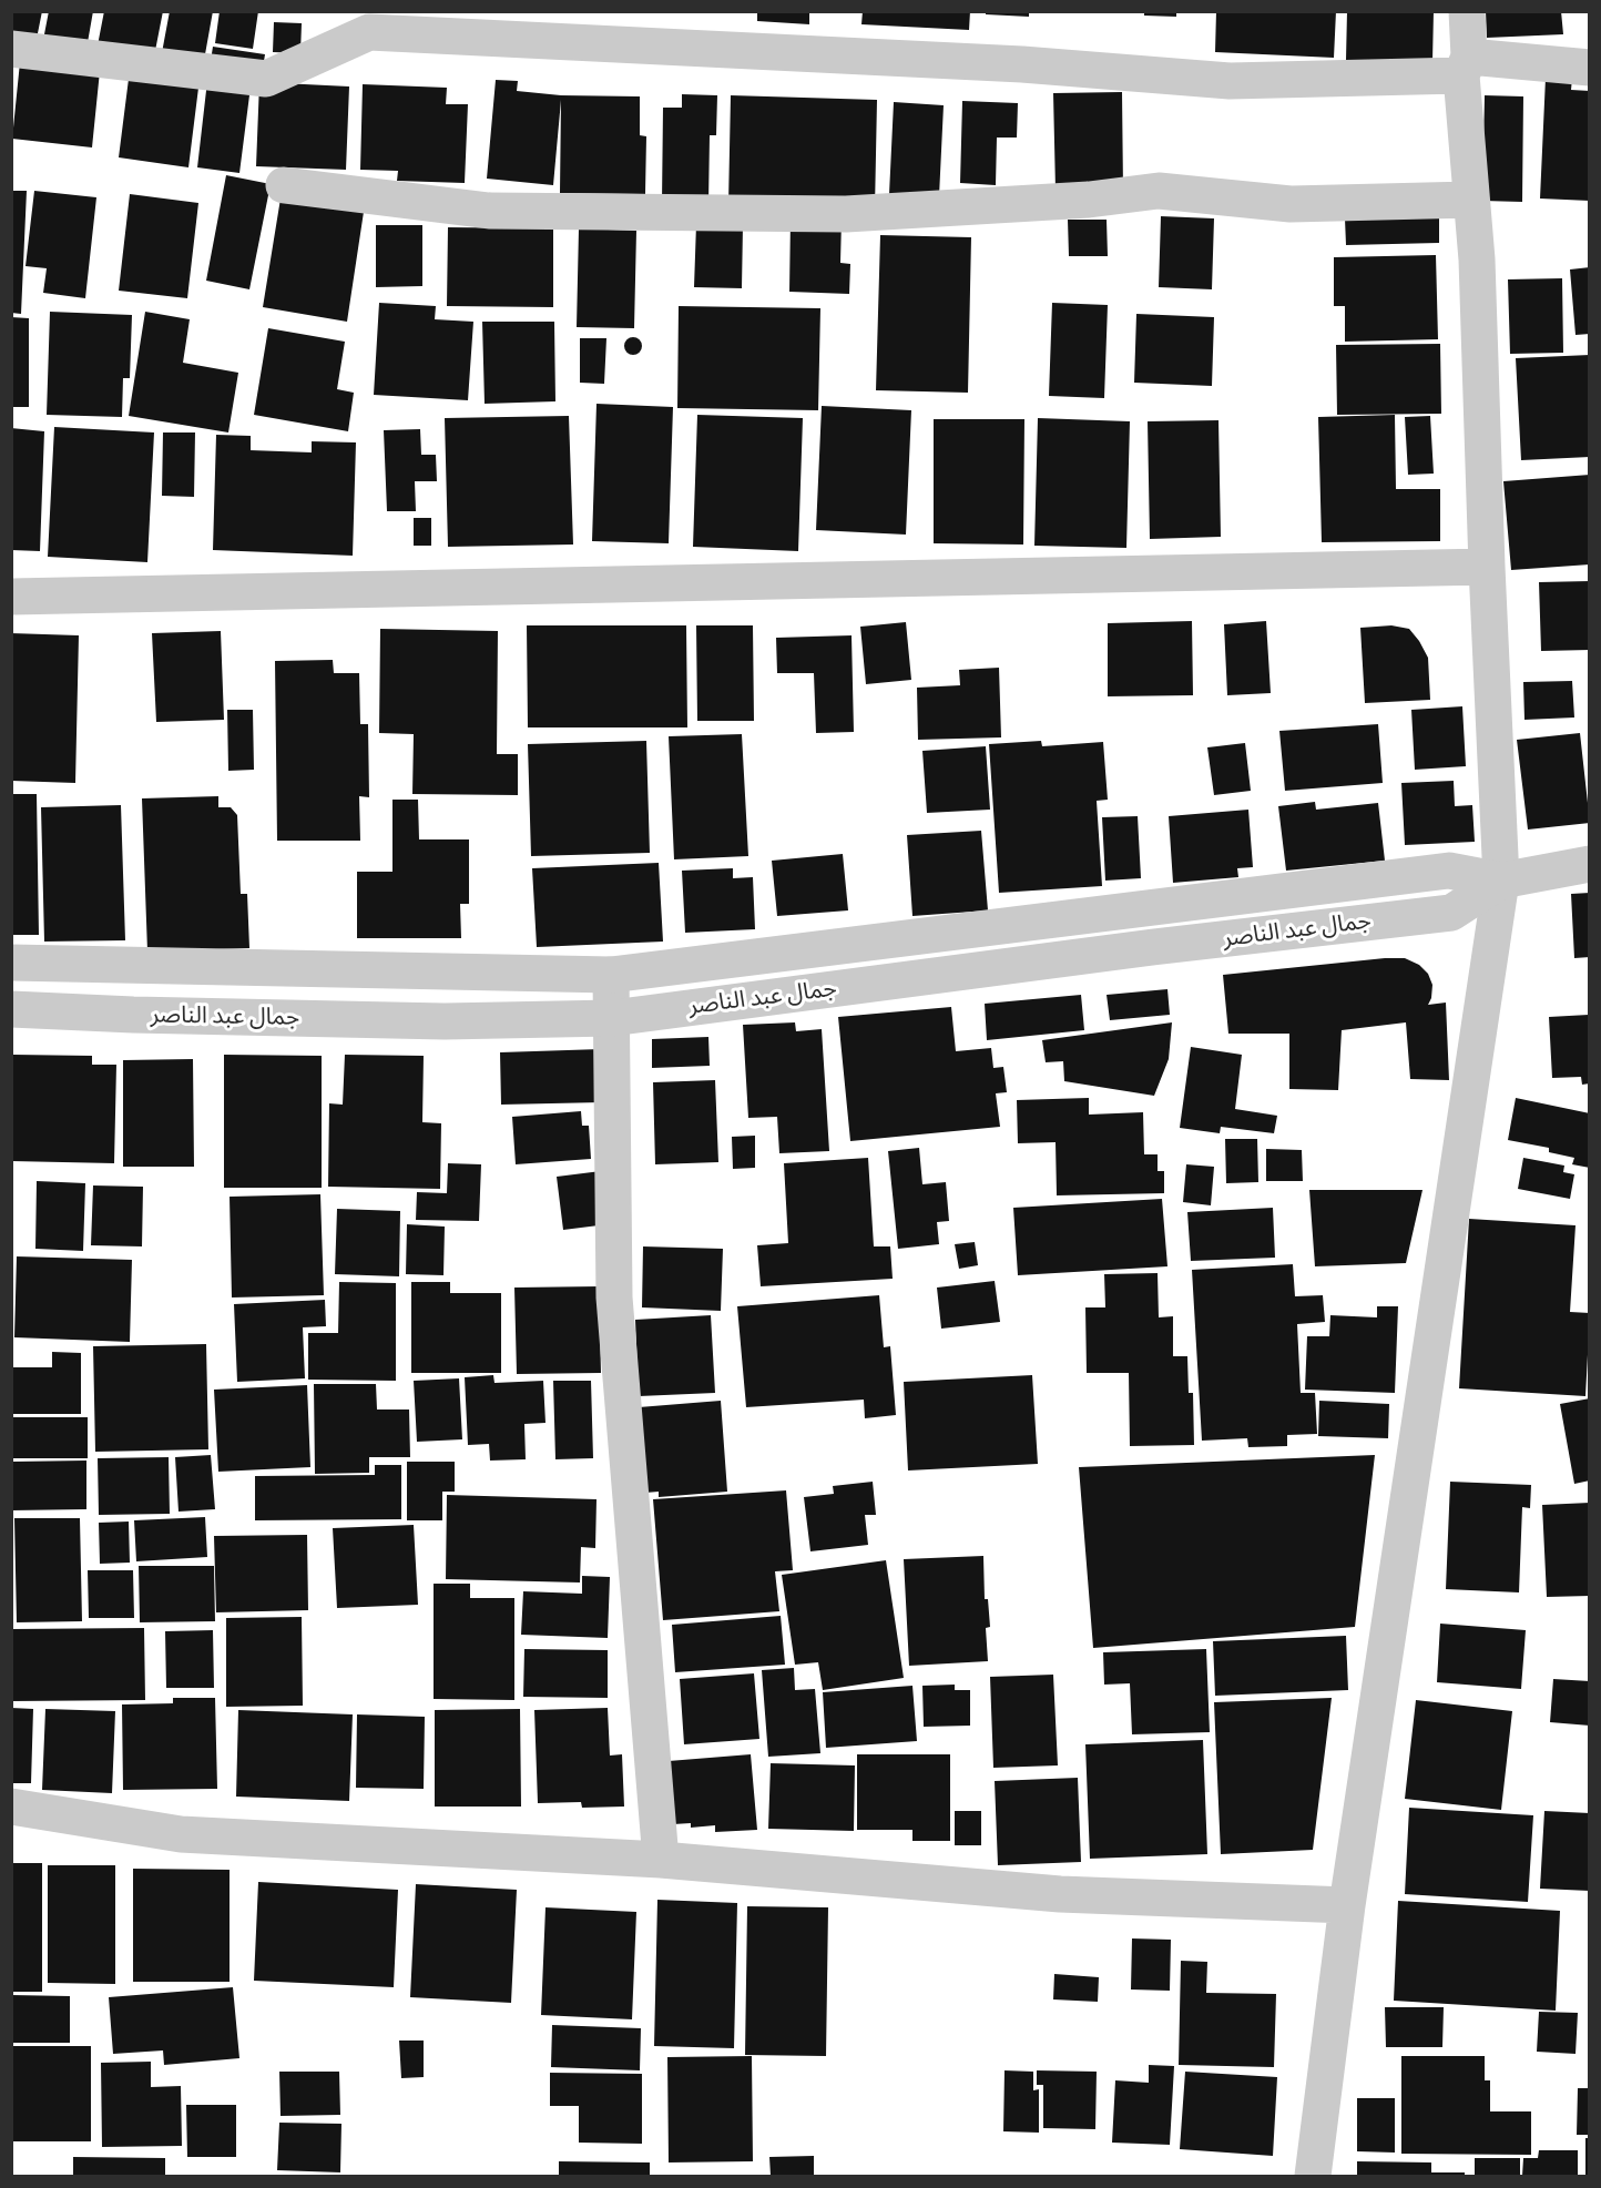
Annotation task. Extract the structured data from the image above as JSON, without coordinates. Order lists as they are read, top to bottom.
{
  "streets": {
    "street": ["جمال عبد الناصر"]
  }
}
